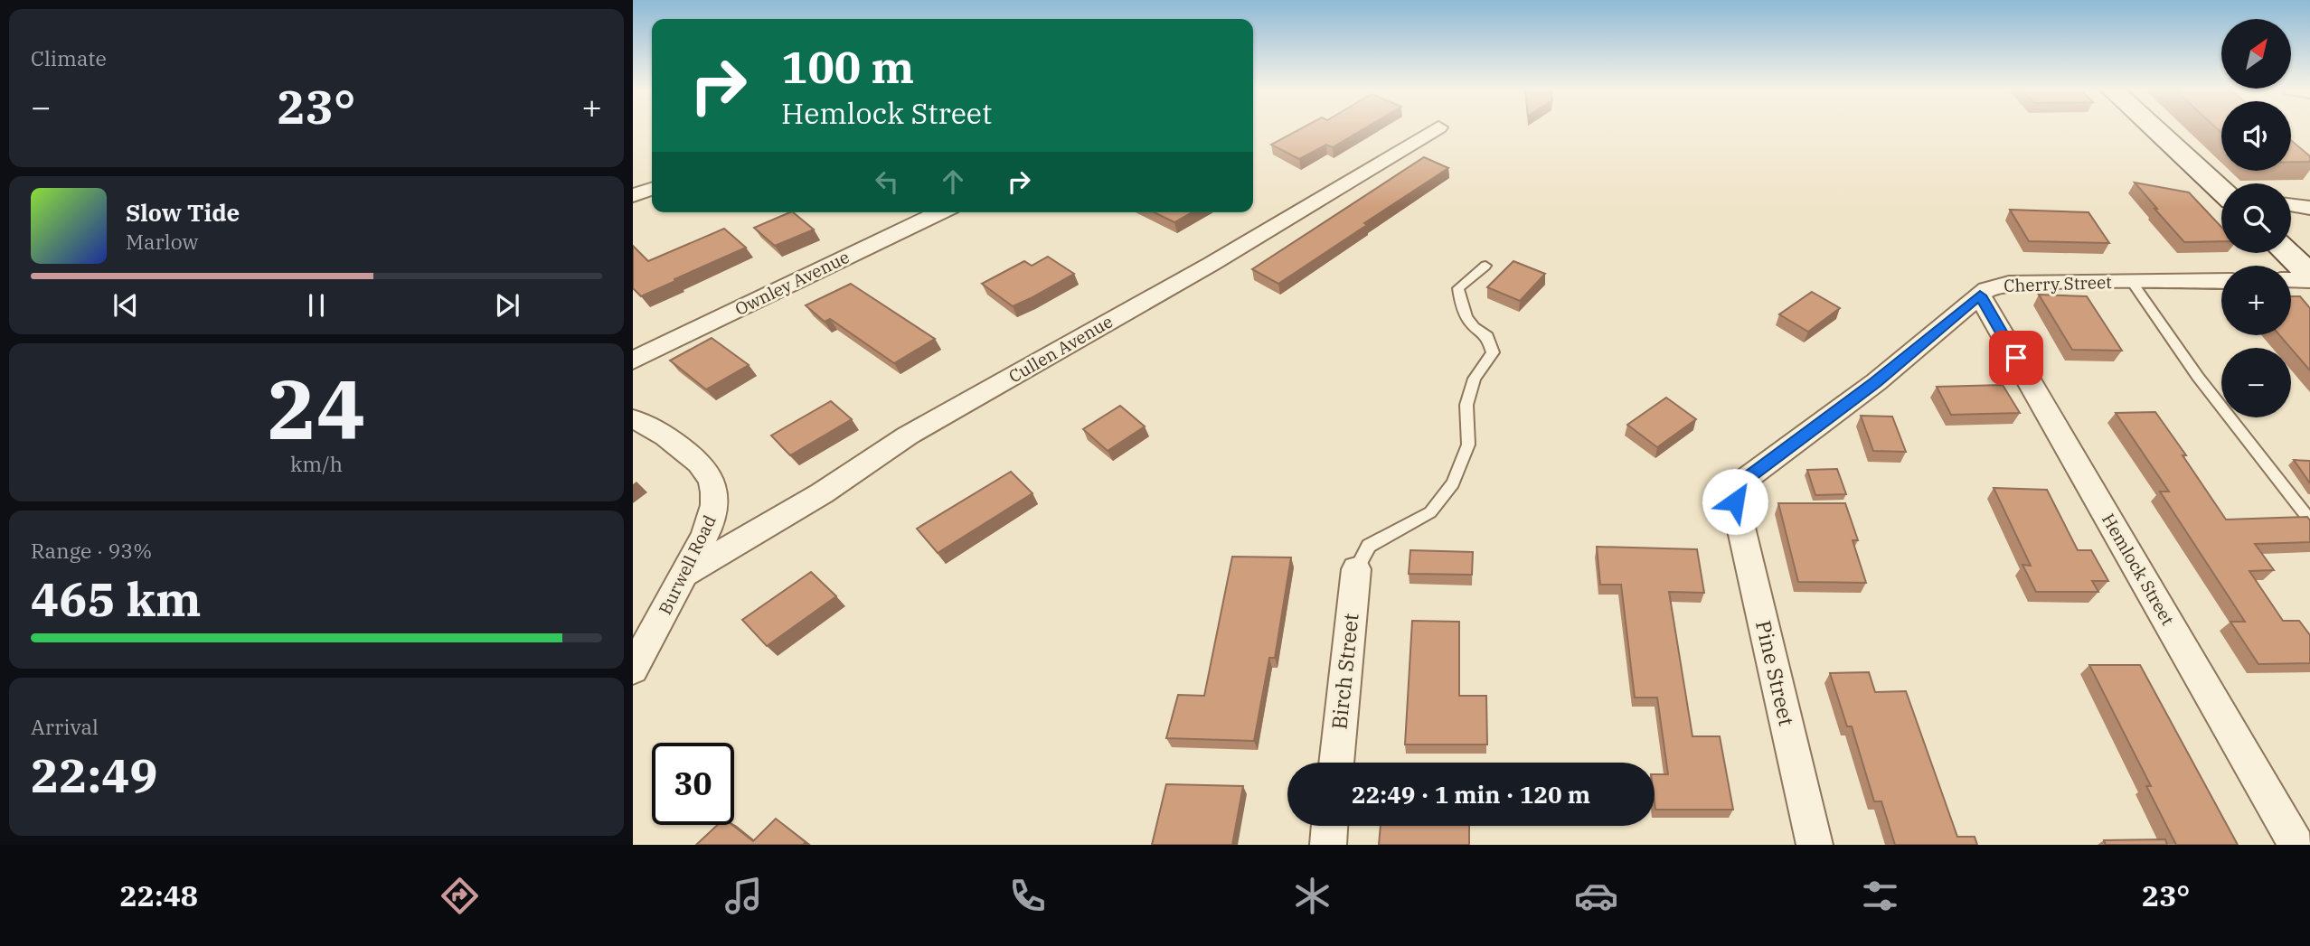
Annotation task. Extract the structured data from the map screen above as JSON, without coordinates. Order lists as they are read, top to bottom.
{
  "streets": {
    "street": [
      "Ownley Avenue",
      "Cherry Street",
      "Cullen Avenue",
      "Burwell Road",
      "Hemlock Street",
      "Birch Street",
      "Pine Street"
    ]
  },
  "crossings": [
    ["Cherry Street", "Hemlock Street"],
    ["Cherry Street", "Pine Street"],
    ["Cullen Avenue", "Burwell Road"]
  ],
  "north": "top right",
  "page": {
    "tile": [
      "Climate",
      ["24", "km/h"],
      ["Range · 93%", "465 km"],
      ["Arrival", "22:49"]
    ],
    "map_buttons": ["+", "−"],
    "turn": ["100 m", "Hemlock Street"],
    "heat": ["−", "23°", "+"],
    "song": ["Slow Tide", "Marlow"],
    "limit": "30",
    "trip": "22:49 · 1 min · 120 m",
    "tabs": ["22:48", "23°"]
  }
}
